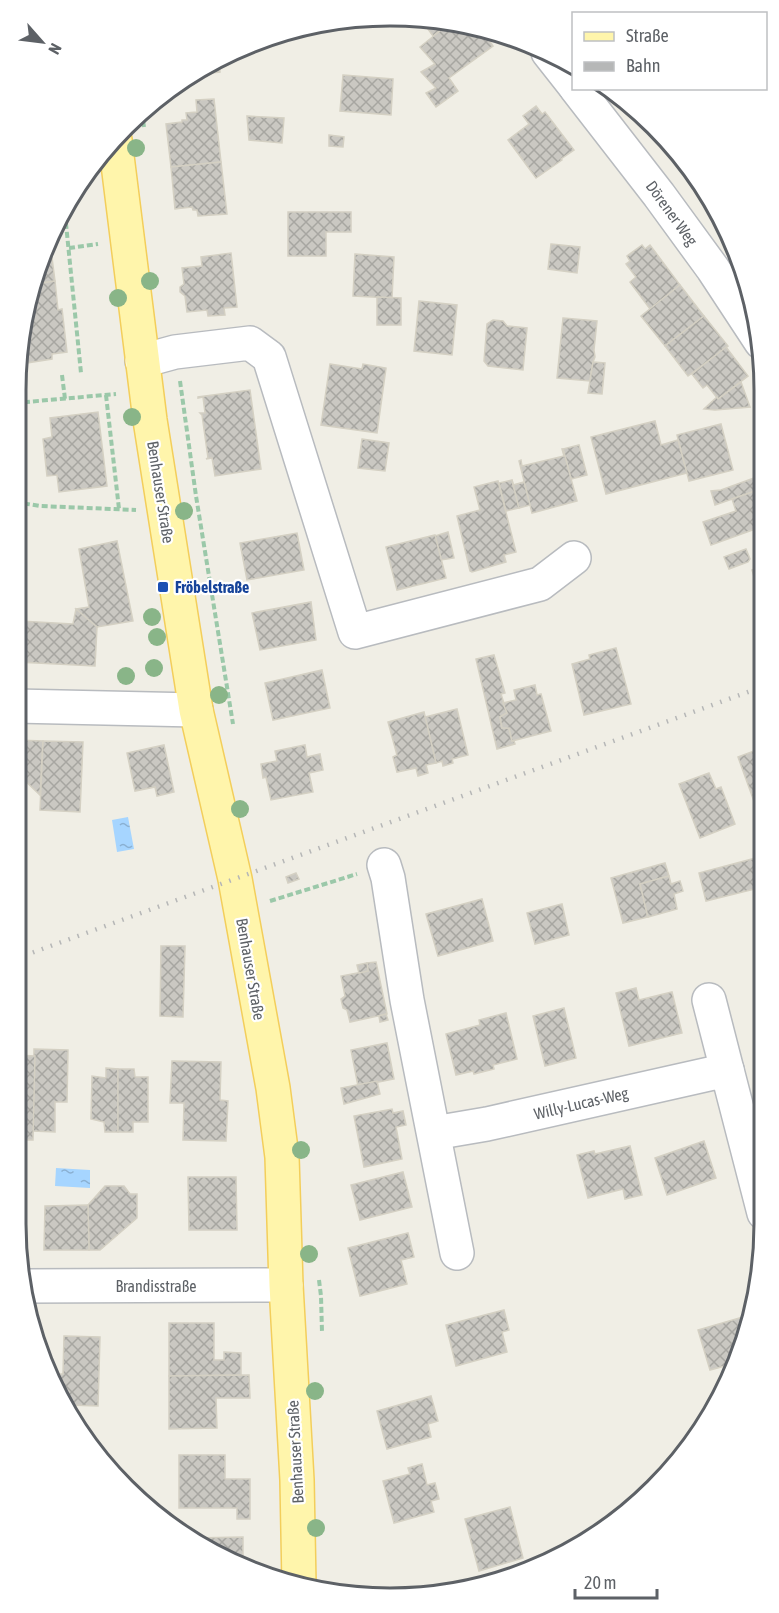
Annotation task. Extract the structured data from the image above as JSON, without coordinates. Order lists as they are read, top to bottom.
{
  "streets": {
    "main road": ["Benhauser Straße"],
    "street": ["Dörener Weg", "Willy-Lucas-Weg", "Brandisstraße"]
  },
  "crossings": [
    ["Benhauser Straße", "Brandisstraße"]
  ],
  "places": {
    "transit": ["Fröbelstraße"]
  },
  "legend": ["Straße", "Bahn"],
  "scale_bar": "20 m",
  "north": "bottom right"
}
